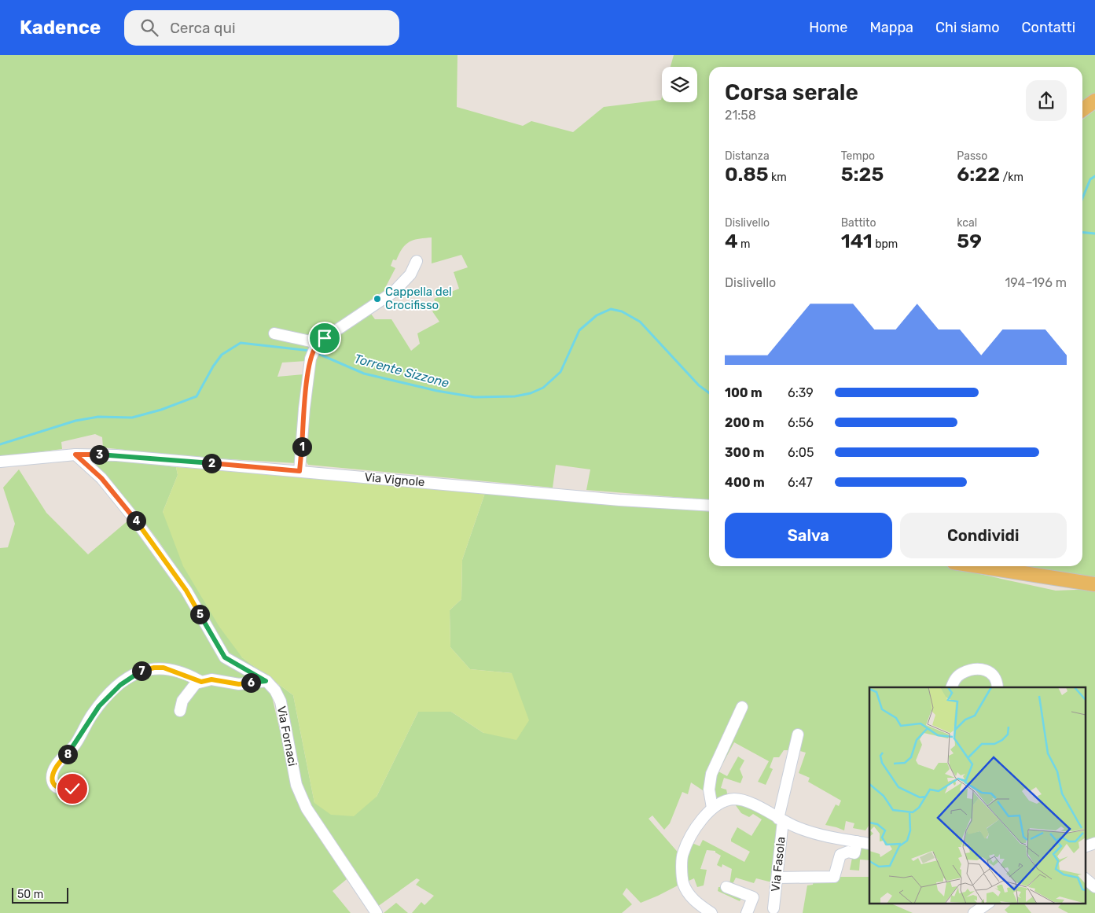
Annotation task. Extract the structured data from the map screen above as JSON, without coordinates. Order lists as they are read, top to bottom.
{
  "streets": {
    "street": ["Via Vignole", "Via Fornaci", "Via Fasola"]
  },
  "crossings": [
    ["Via Vignole", "Via Fornaci"]
  ],
  "water": ["Torrente Sizzone"],
  "places": ["Cappella del Crocifisso"],
  "scale_bar": "50 m",
  "page": {
    "header": "Kadence",
    "search": "Cerca qui",
    "nav": [
      "Home",
      "Mappa",
      "Chi siamo",
      "Contatti"
    ],
    "heading": ["Corsa serale", "21:58"],
    "stats": [
      ["Distanza", "0.85 km"],
      ["Tempo", "5:25"],
      ["Passo", "6:22 /km"],
      ["Dislivello", "4 m"],
      ["Battito", "141 bpm"],
      ["kcal", "59"]
    ],
    "chart": ["Dislivello", "194–196 m"],
    "list": [
      {
        "name": "100 m",
        "note": "6:39"
      },
      {
        "name": "200 m",
        "note": "6:56"
      },
      {
        "name": "300 m",
        "note": "6:05"
      },
      {
        "name": "400 m",
        "note": "6:47"
      }
    ],
    "pins": [
      "1",
      "3",
      "2",
      "4",
      "5",
      "7",
      "6",
      "8"
    ],
    "buttons": ["Salva", "Condividi"],
    "scale": "50 m"
  }
}
